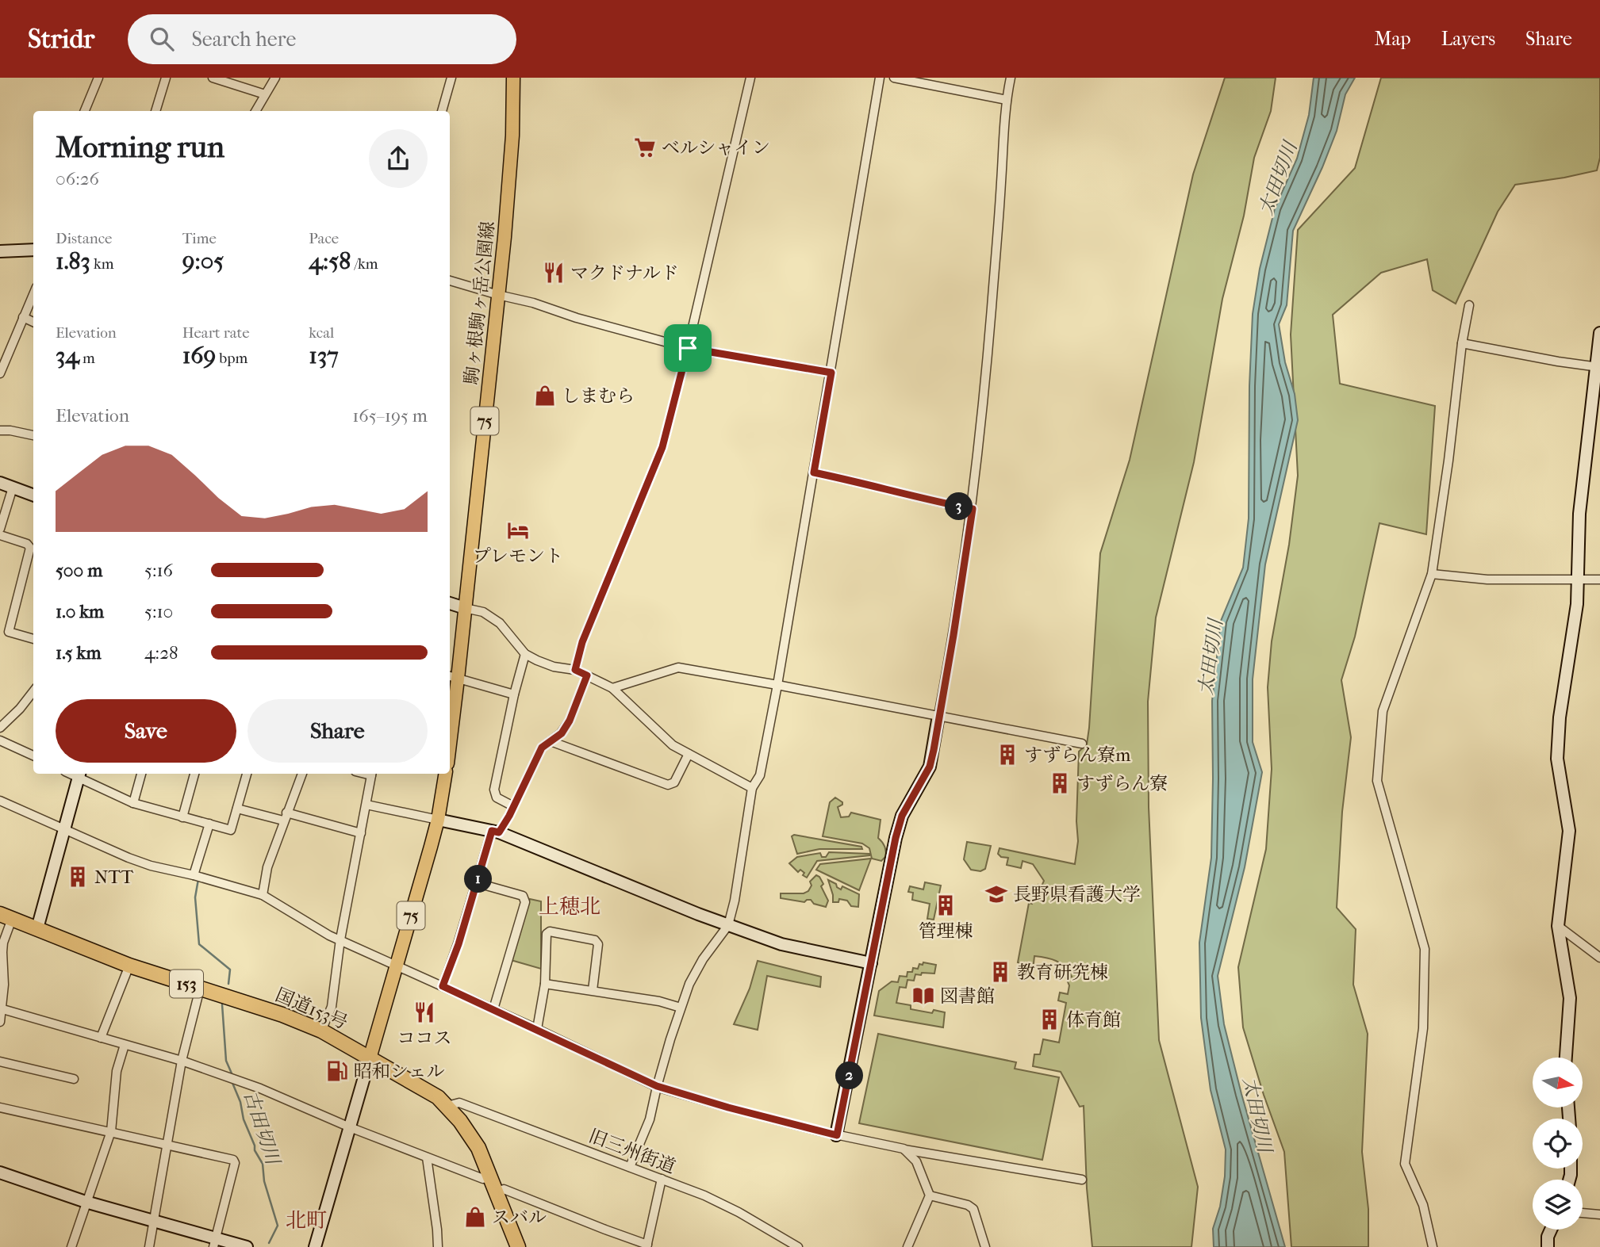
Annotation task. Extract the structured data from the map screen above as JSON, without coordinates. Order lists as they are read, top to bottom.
{
  "streets": {
    "highway": ["153", "国道153号"],
    "main road": ["駒ヶ根駒ヶ岳公園線", "75"],
    "street": ["旧三州街道"]
  },
  "crossings": [
    ["75", "国道153号"],
    ["国道153号", "旧三州街道"]
  ],
  "districts": ["上穂北", "北町"],
  "water": ["太田切川", "古田切川"],
  "places": {
    "supermarket": ["ベルシャイン"],
    "restaurant": ["マクドナルド", "ココス"],
    "shop": ["しまむら", "スバル"],
    "hotel": ["プレモント"],
    "building": [
      "すずらん寮m",
      "すずらん寮",
      "NTT",
      "管理棟",
      "教育研究棟",
      "体育館"
    ],
    "school or university": ["長野県看護大学"],
    "library": ["図書館"],
    "fuel station": ["昭和シェル"]
  },
  "north": "right",
  "page": {
    "header": "Stridr",
    "search": "Search here",
    "nav": ["Map", "Layers", "Share"],
    "heading": ["Morning run", "06:26"],
    "stats": [
      ["Distance", "1.83 km"],
      ["Time", "9:05"],
      ["Pace", "4:58 /km"],
      ["Elevation", "34 m"],
      ["Heart rate", "169 bpm"],
      ["kcal", "137"]
    ],
    "chart": ["Elevation", "165–195 m"],
    "pins": ["3", "1", "2"],
    "list": [
      {
        "name": "500 m",
        "note": "5:16"
      },
      {
        "name": "1.0 km",
        "note": "5:10"
      },
      {
        "name": "1.5 km",
        "note": "4:28"
      }
    ],
    "buttons": ["Save", "Share"]
  }
}
